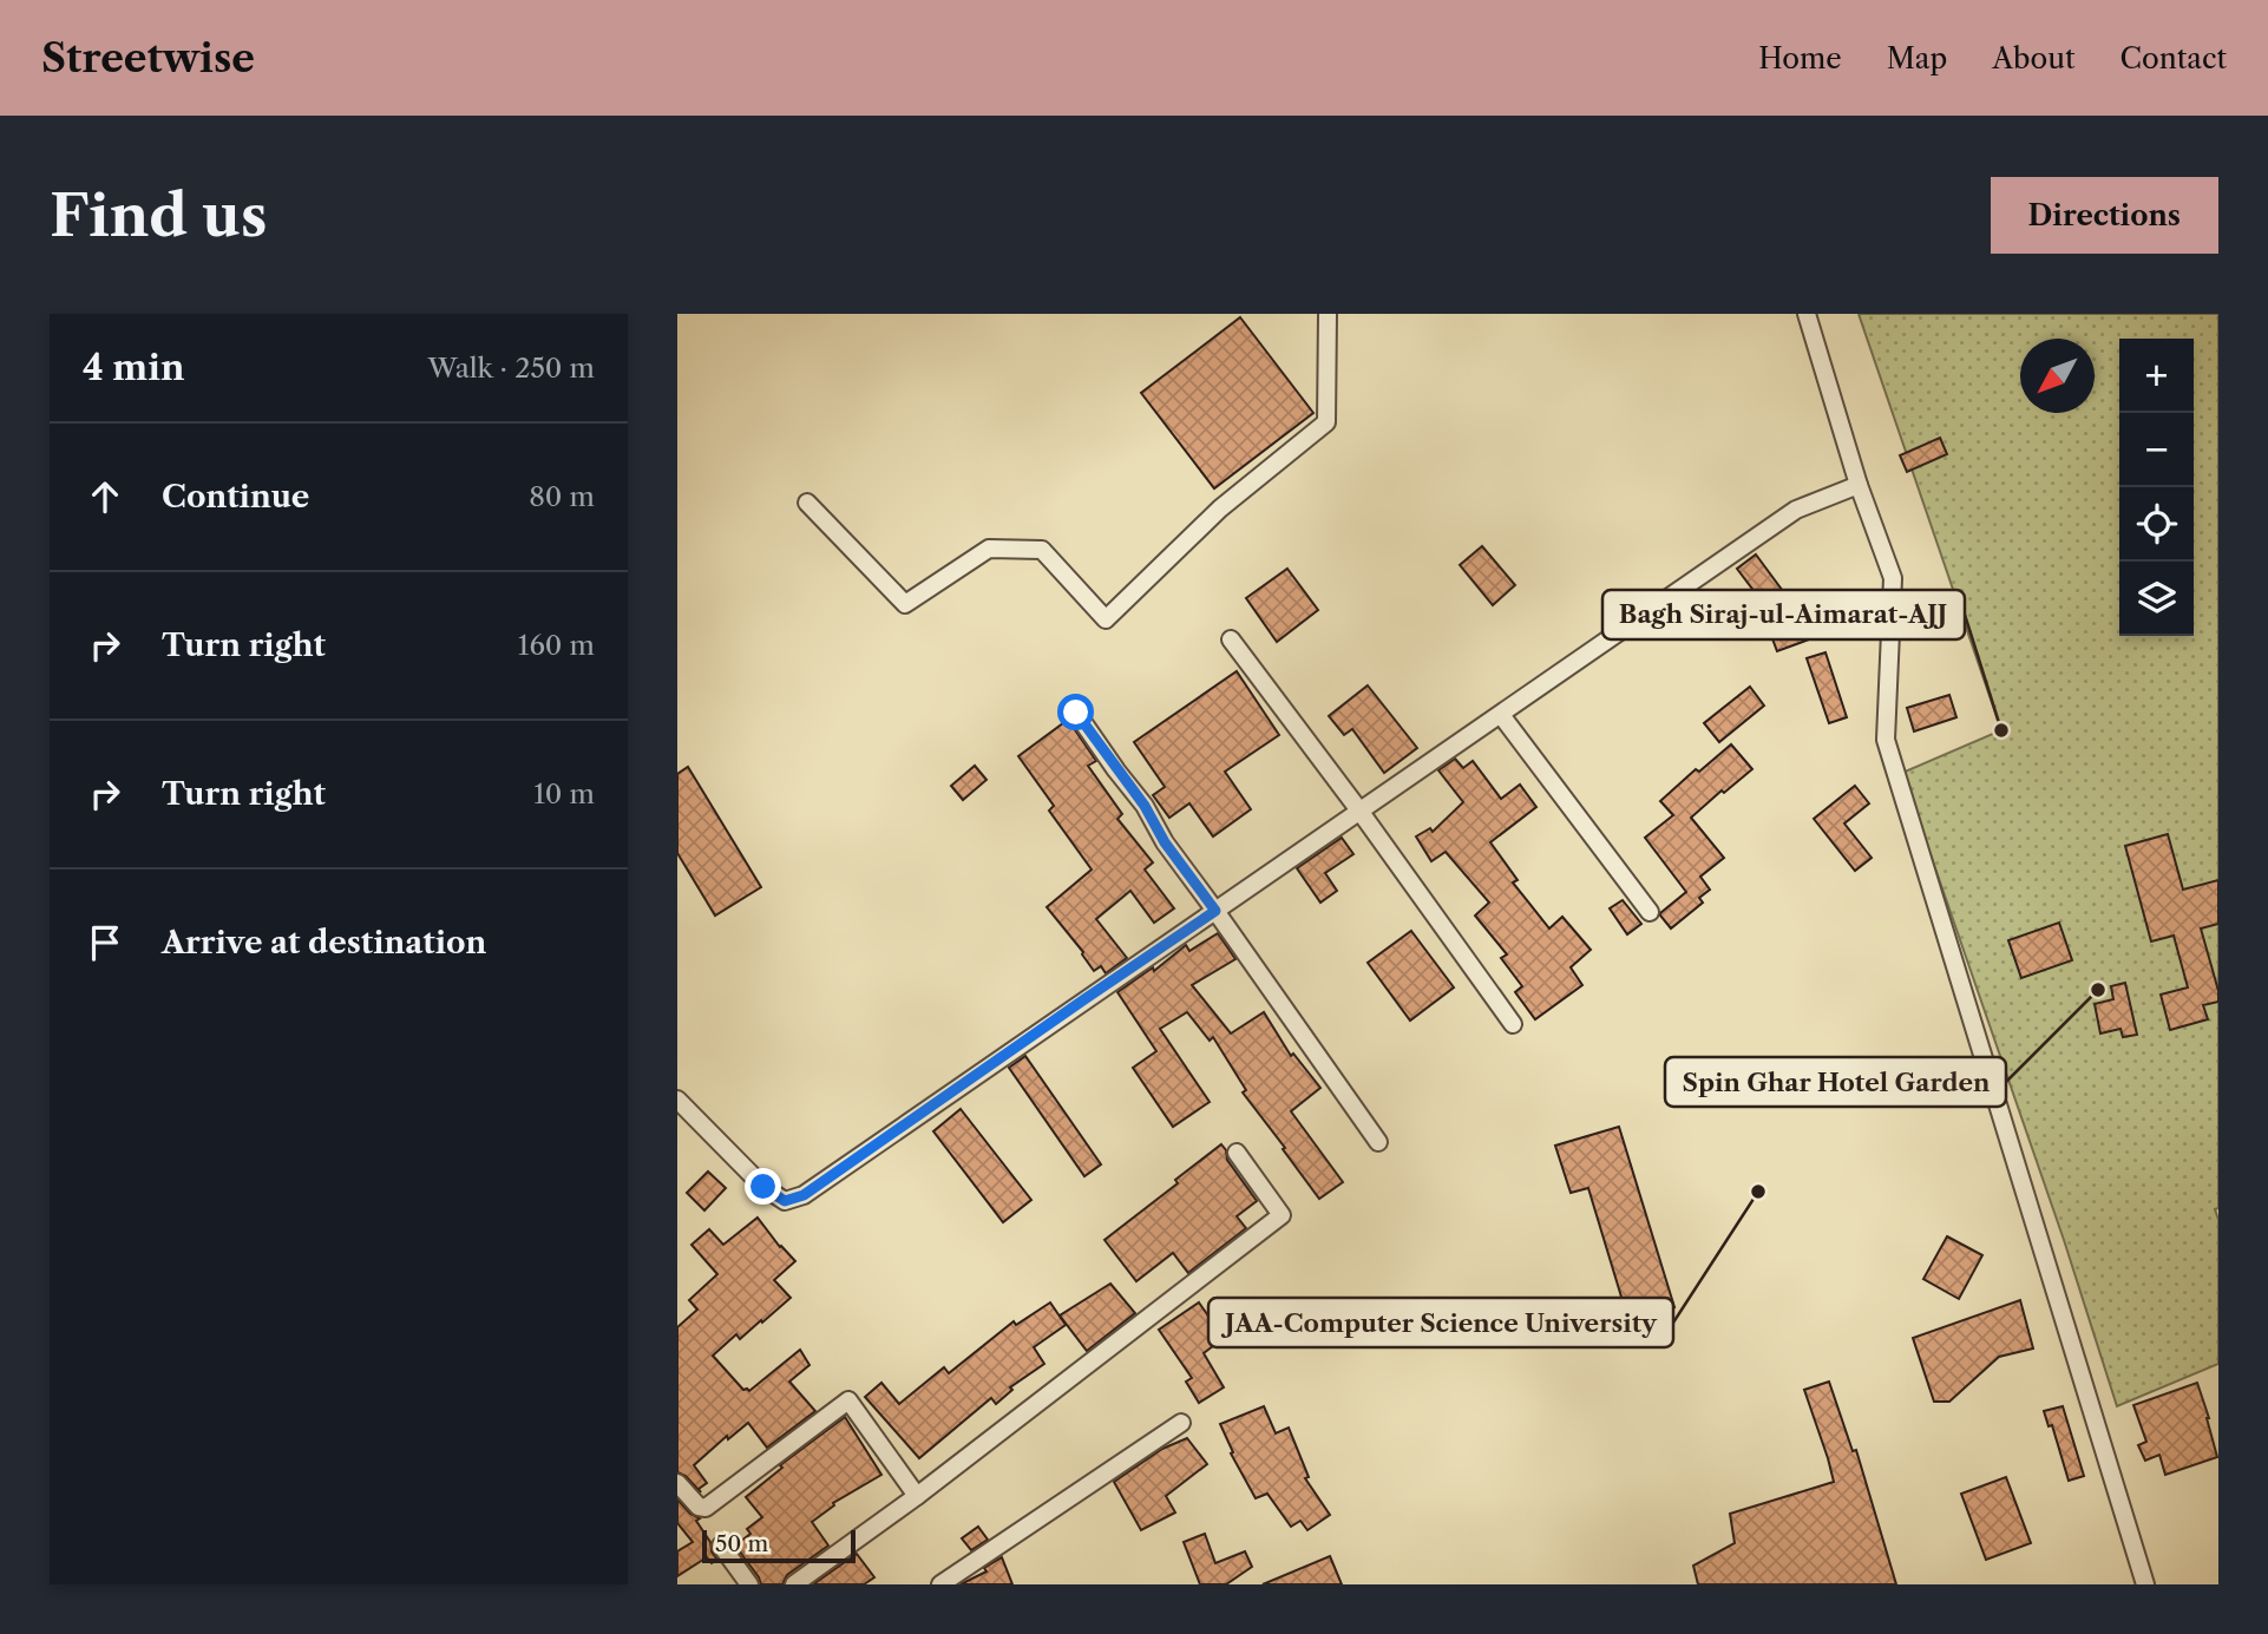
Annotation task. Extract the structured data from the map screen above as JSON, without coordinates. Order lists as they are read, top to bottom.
{
  "places": ["Bagh Siraj-ul-Aimarat-AJJ", "Spin Ghar Hotel Garden", "JAA-Computer Science University"],
  "scale_bar": "50 m",
  "north": "bottom left",
  "page": {
    "header": "Streetwise",
    "nav": [
      "Home",
      "Map",
      "About",
      "Contact"
    ],
    "buttons": "Directions",
    "title": "Find us",
    "heading": ["4 min", "Walk · 250 m"],
    "map_buttons": ["+", "−"],
    "list": [
      ["Continue", "80 m"],
      ["Turn right", "160 m"],
      ["Turn right", "10 m"],
      "Arrive at destination"
    ],
    "scale": "50 m"
  }
}
